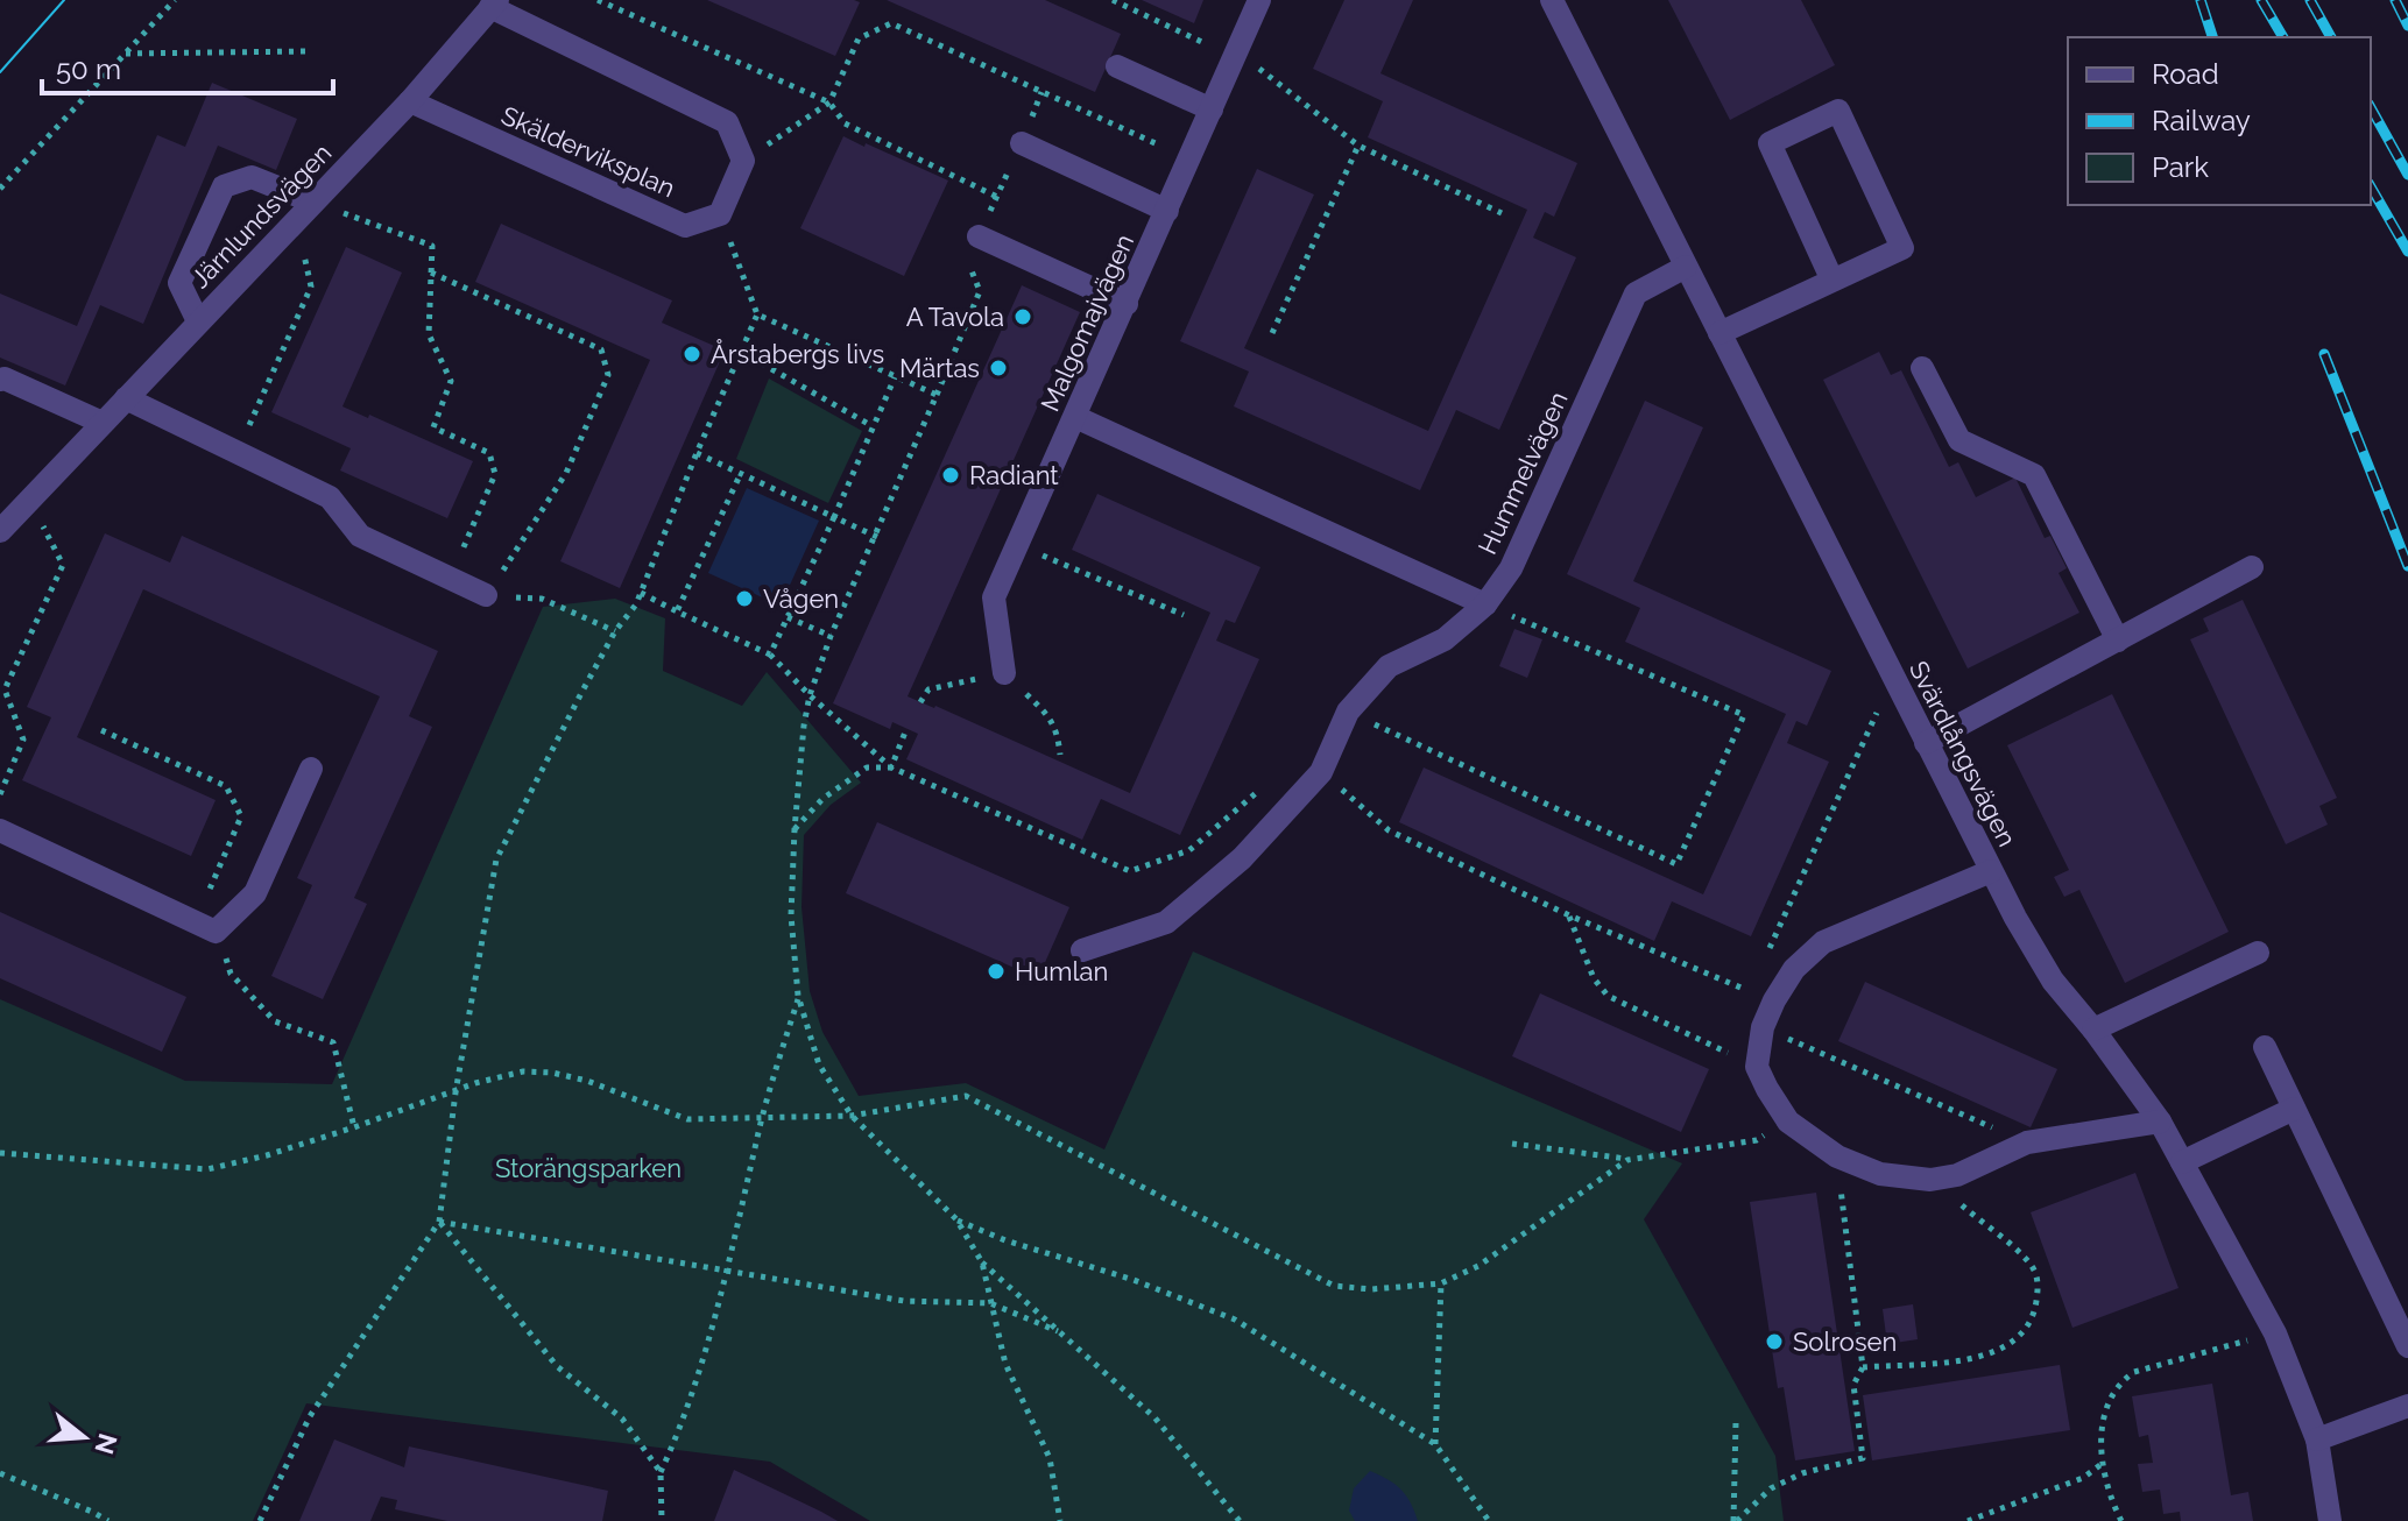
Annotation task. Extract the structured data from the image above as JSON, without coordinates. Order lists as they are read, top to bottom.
{
  "streets": {
    "street": [
      "Skälderviksplan",
      "Järnlundsvägen",
      "Malgomajvägen",
      "Hummelvägen",
      "Svärdlångsvägen"
    ]
  },
  "crossings": [
    ["Skälderviksplan", "Järnlundsvägen"],
    ["Hummelvägen", "Svärdlångsvägen"]
  ],
  "parks": ["Storängsparken"],
  "places": [
    "A Tavola",
    "Årstabergs livs",
    "Märtas",
    "Radiant",
    "Vågen",
    "Humlan",
    "Solrosen"
  ],
  "legend": ["Road", "Railway", "Park"],
  "scale_bar": "50 m",
  "north": "right"
}
